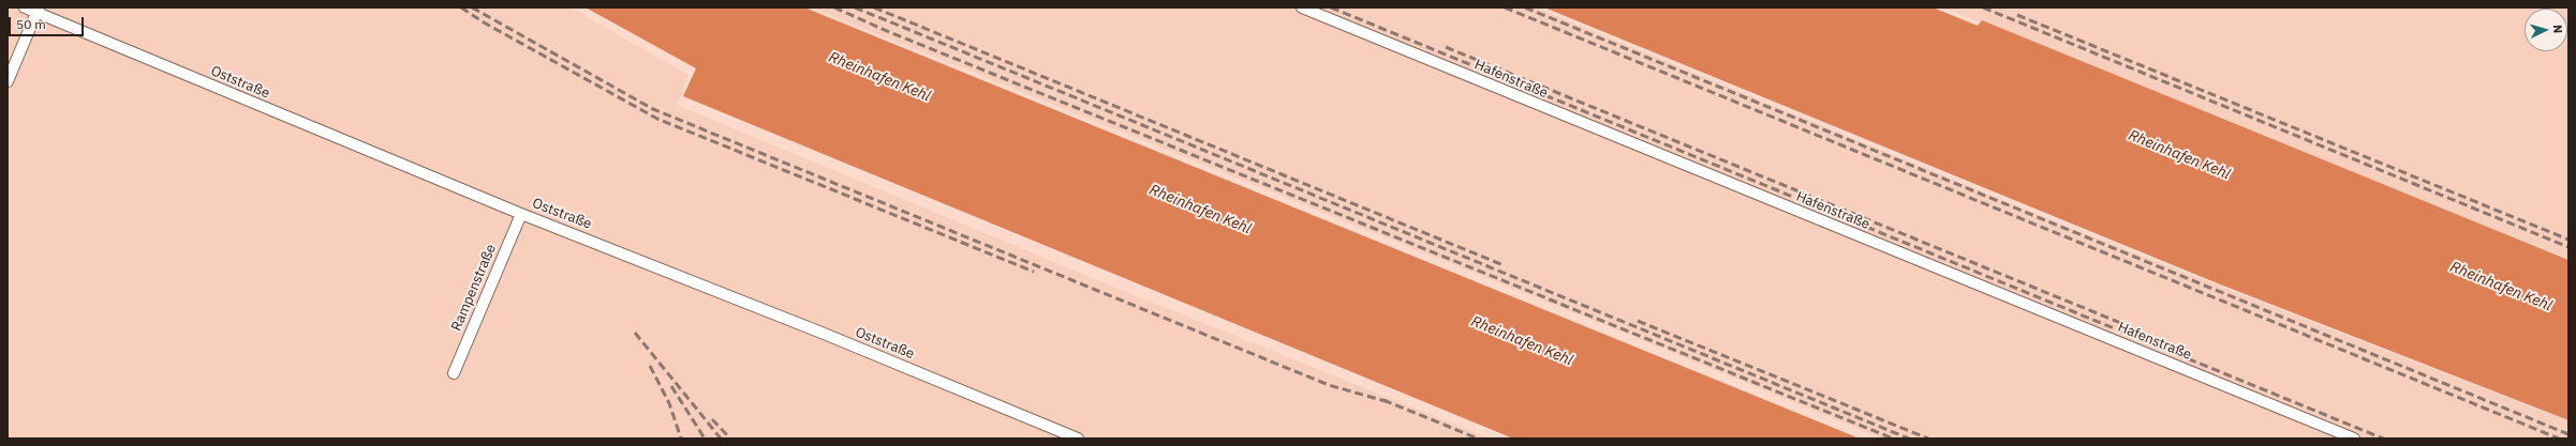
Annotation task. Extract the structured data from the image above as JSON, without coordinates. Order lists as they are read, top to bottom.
{
  "streets": {
    "street": ["Hafenstraße", "Oststraße", "Rampenstraße"]
  },
  "crossings": [
    ["Oststraße", "Rampenstraße"]
  ],
  "water": ["Rheinhafen Kehl"],
  "scale_bar": "50 m",
  "north": "right"
}
